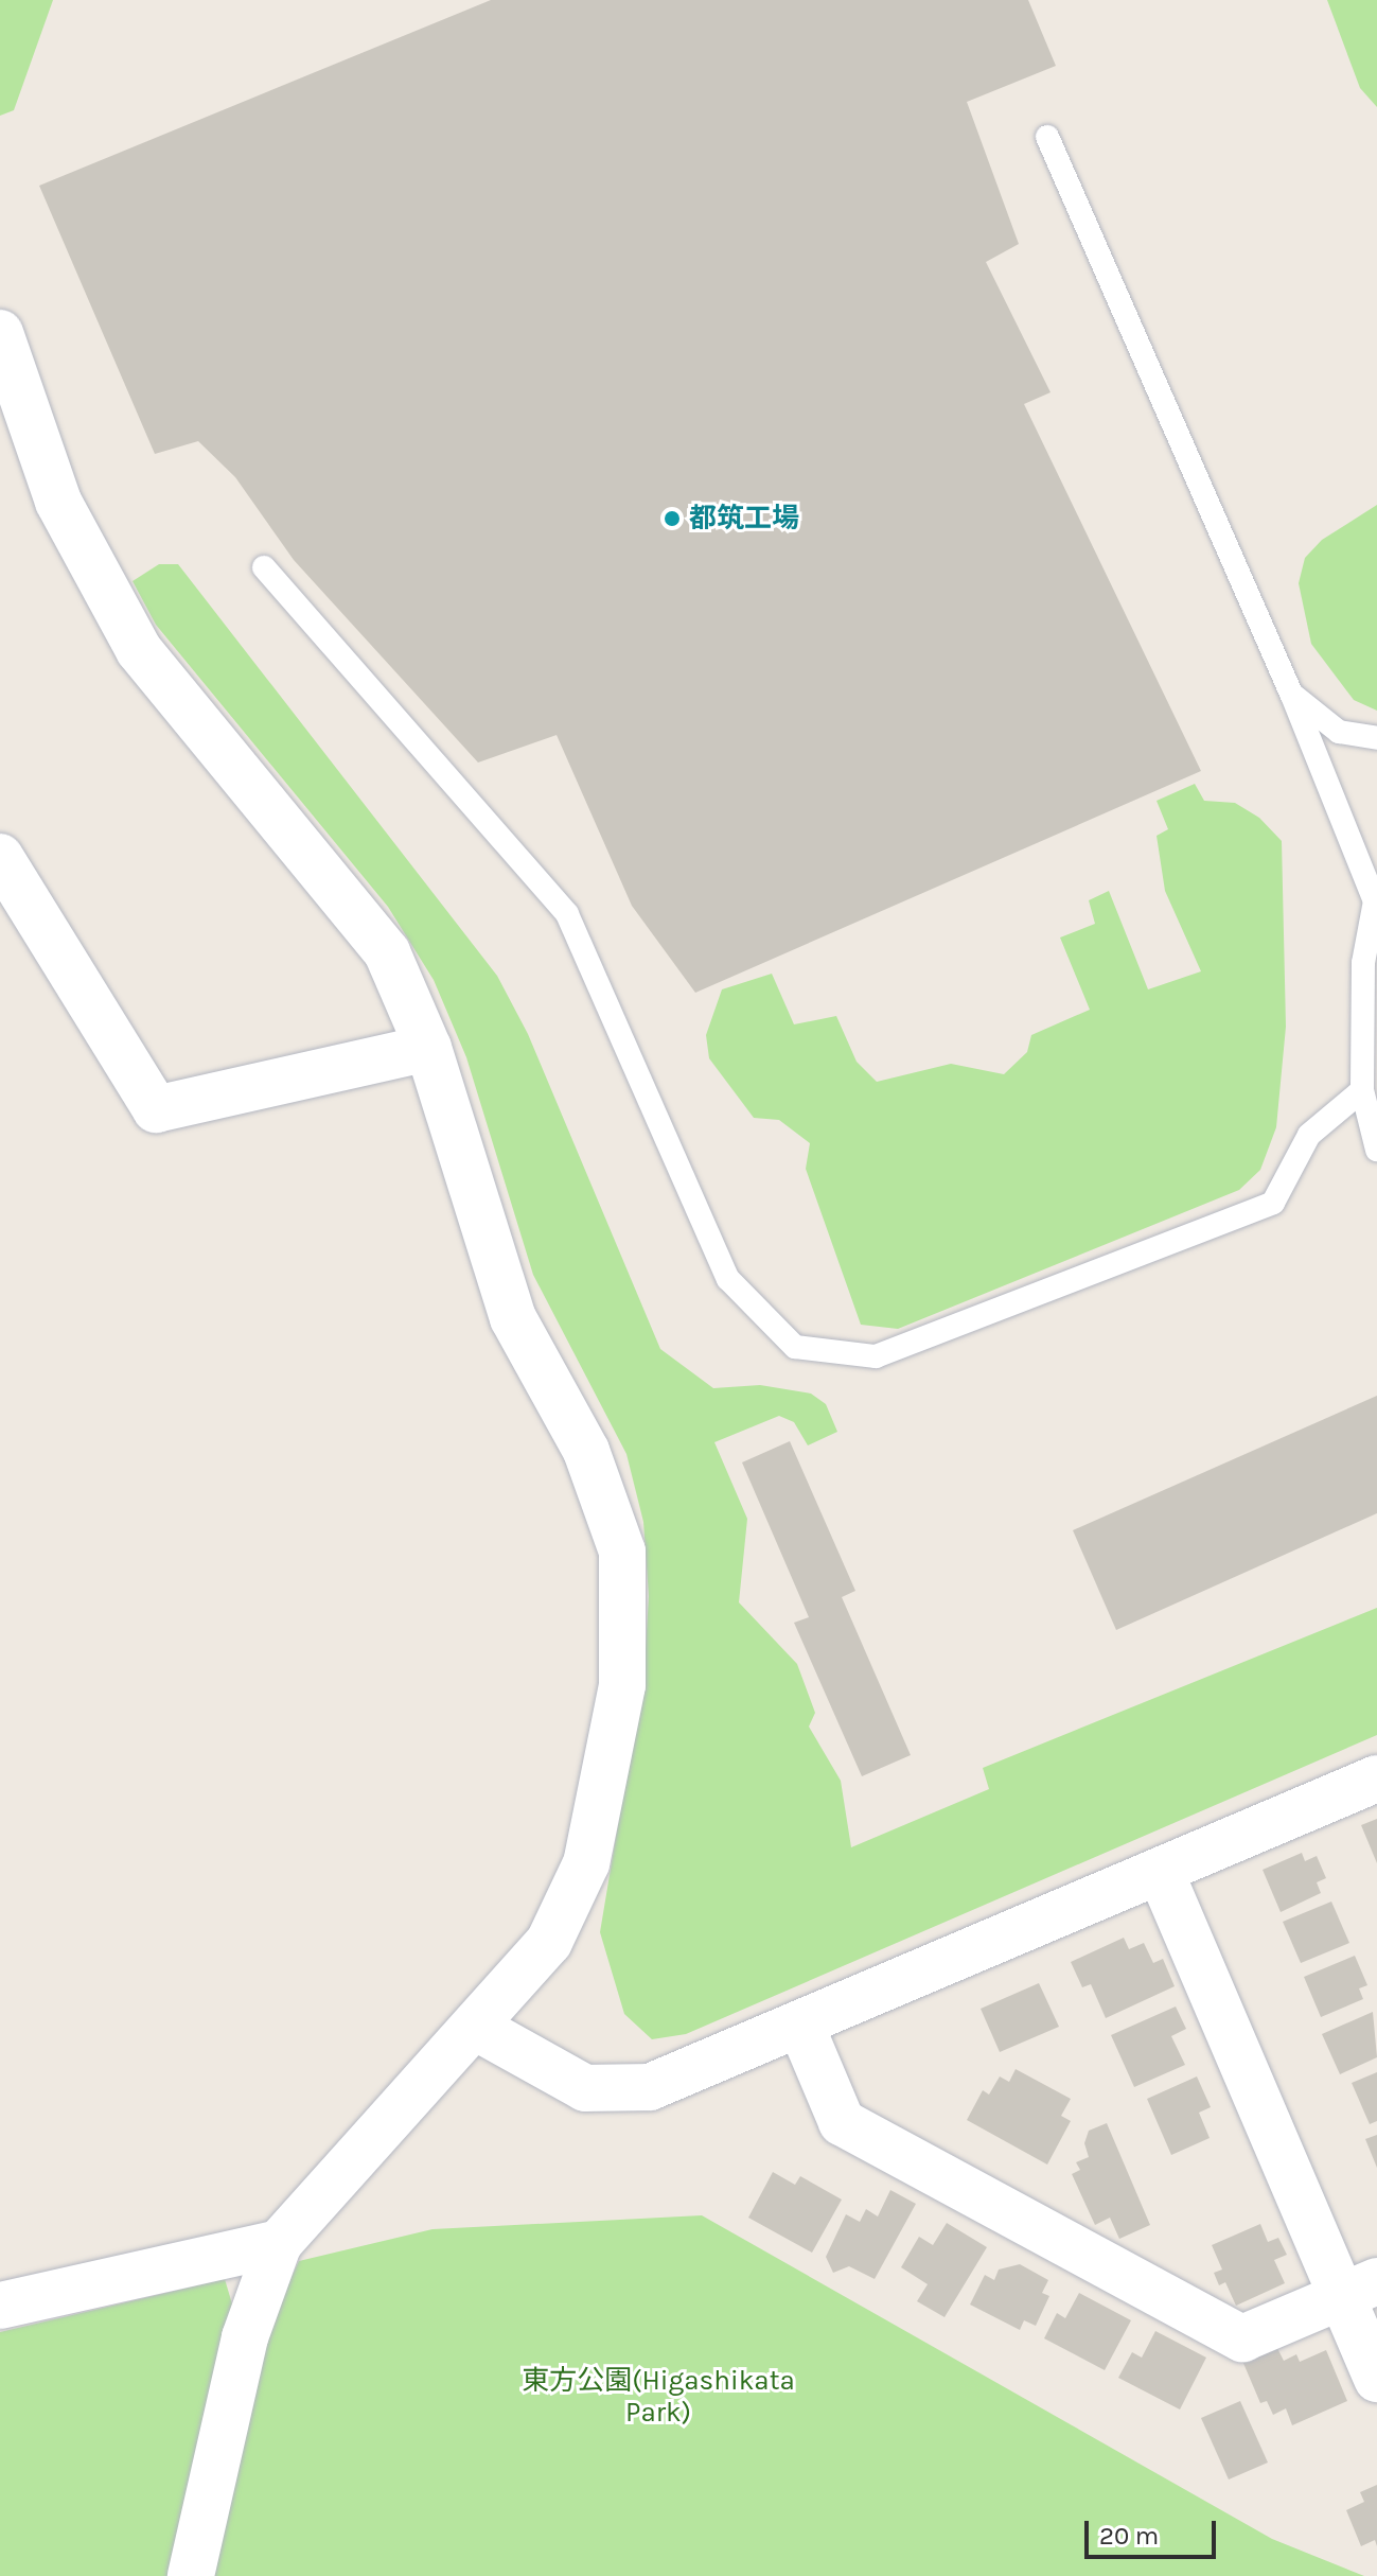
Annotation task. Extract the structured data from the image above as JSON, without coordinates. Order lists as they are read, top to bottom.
{
  "parks": ["東方公園(Higashikata Park)"],
  "places": ["都筑工場"],
  "scale_bar": "20 m"
}
